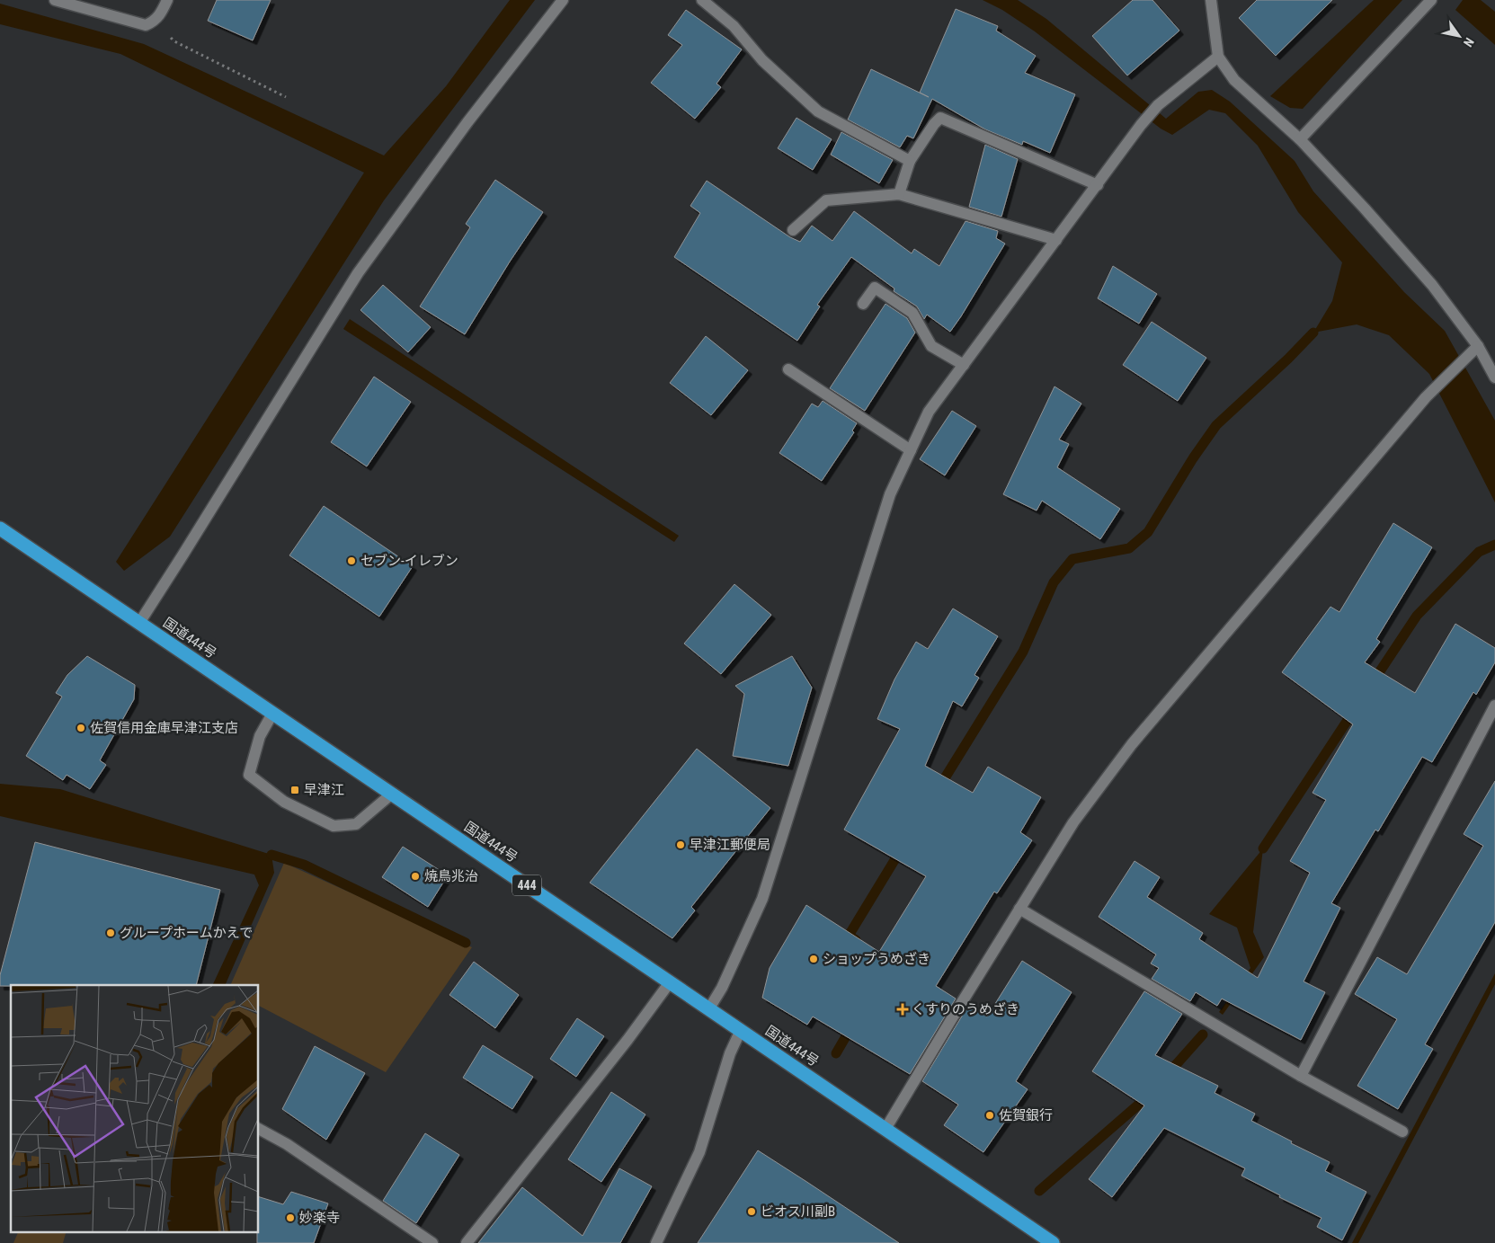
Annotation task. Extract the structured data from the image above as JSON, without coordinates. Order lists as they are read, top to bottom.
{
  "streets": {
    "highway": ["国道444号", "444"]
  },
  "places": {
    "other": [
      "セブン-イレブン",
      "佐賀信用金庫早津江支店",
      "早津江郵便局",
      "焼鳥兆治",
      "グループホームかえで",
      "ショップうめざき",
      "佐賀銀行",
      "ビオス川副B",
      "妙楽寺"
    ],
    "transit": ["早津江"],
    "health": ["くすりのうめざき"]
  },
  "north": "bottom right"
}
